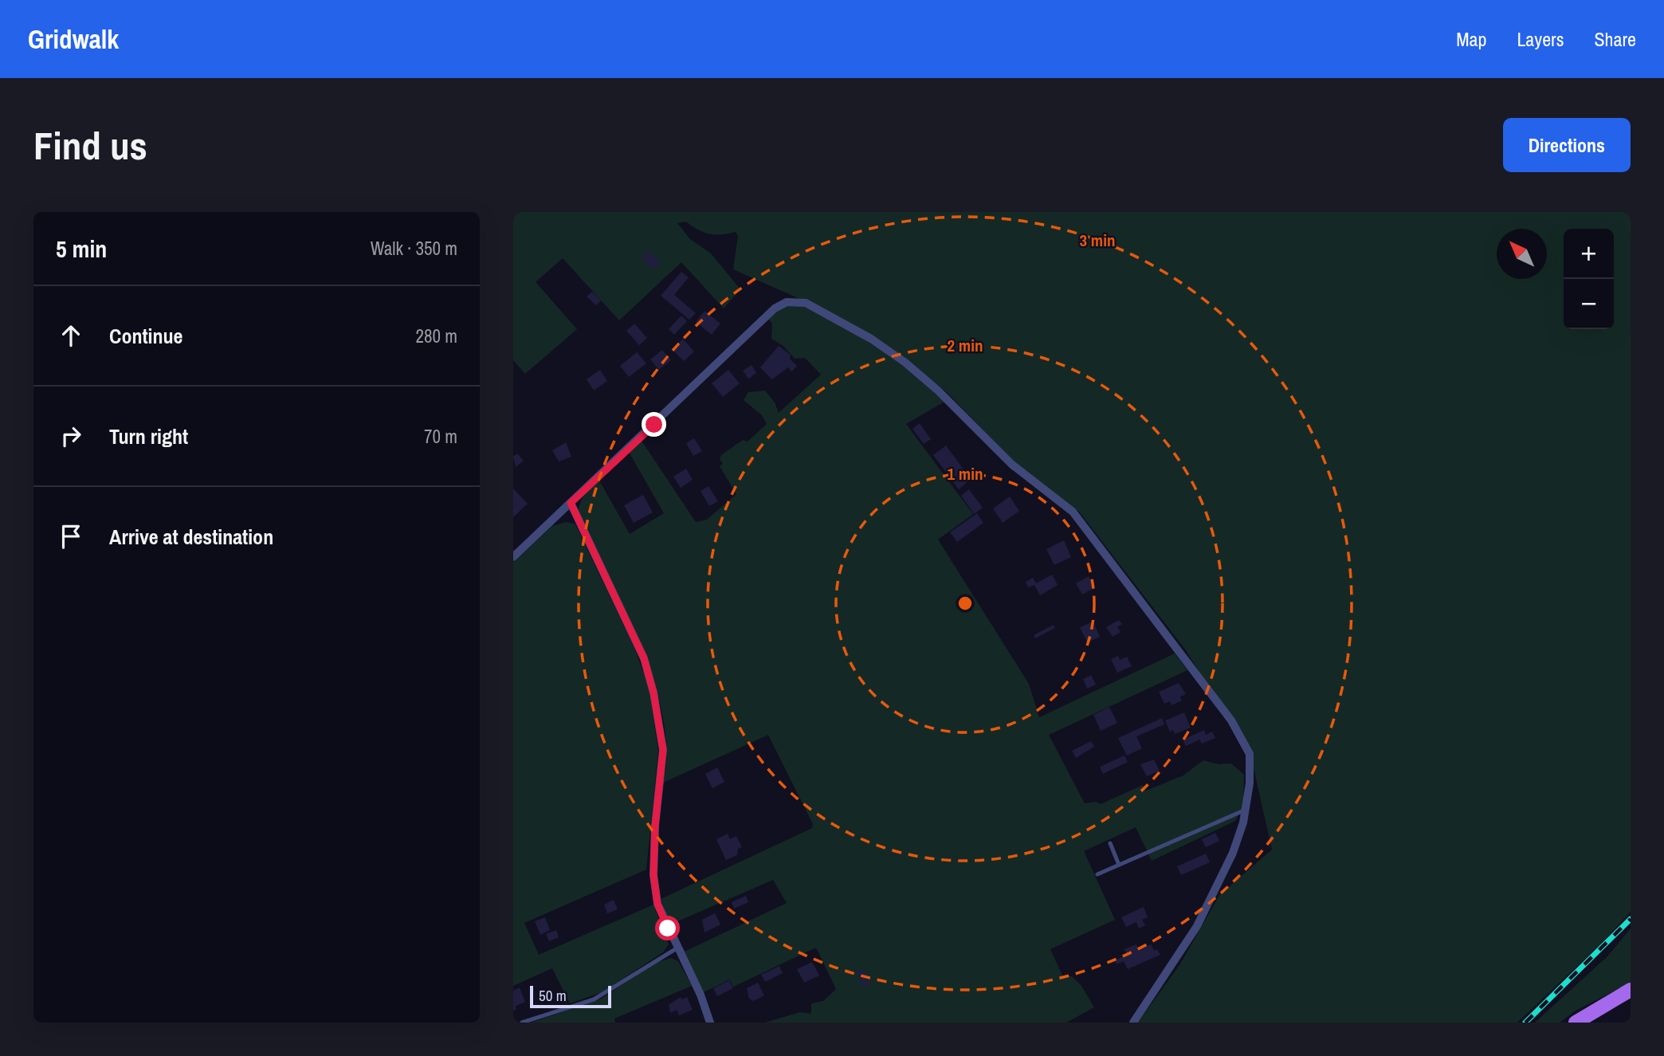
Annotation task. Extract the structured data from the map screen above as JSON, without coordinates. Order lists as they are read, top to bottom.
{
  "scale_bar": "50 m",
  "north": "top left",
  "page": {
    "header": "Gridwalk",
    "nav": ["Map", "Layers", "Share"],
    "buttons": "Directions",
    "title": "Find us",
    "heading": ["5 min", "Walk · 350 m"],
    "map_buttons": ["+", "−"],
    "list": [
      ["Continue", "280 m"],
      ["Turn right", "70 m"],
      "Arrive at destination"
    ],
    "scale": "50 m"
  },
  "rings": ["3 min", "2 min", "1 min"]
}
